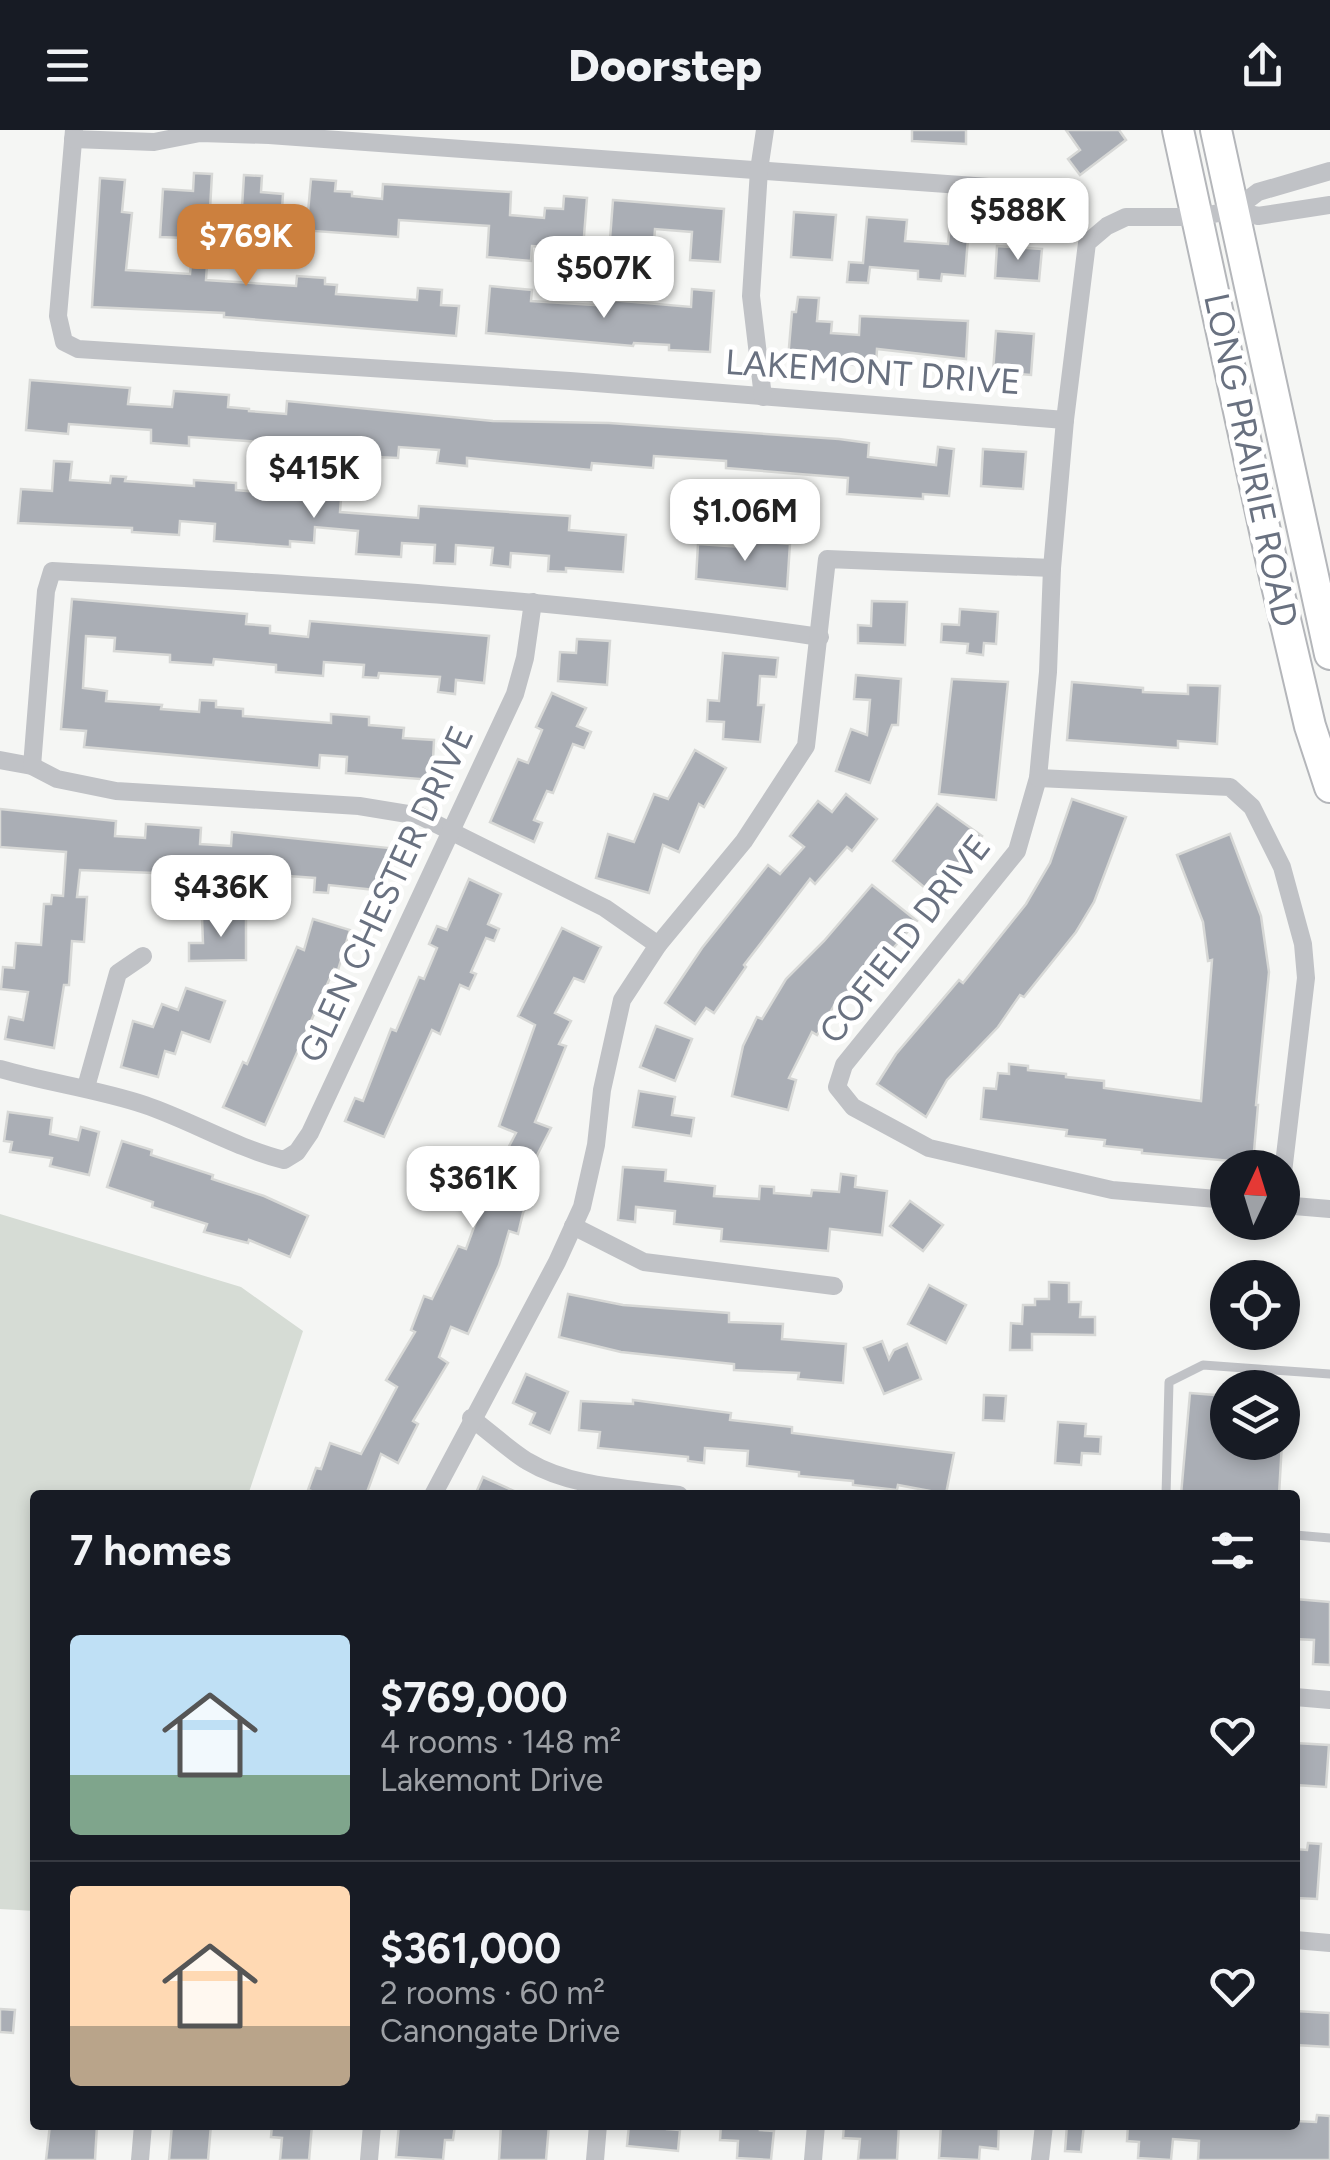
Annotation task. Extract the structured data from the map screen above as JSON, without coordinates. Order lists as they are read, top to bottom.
{
  "streets": {
    "main road": ["LONG PRAIRIE ROAD"],
    "street": ["LAKEMONT DRIVE", "GLEN CHESTER DRIVE", "COFIELD DRIVE"]
  },
  "crossings": [
    ["LAKEMONT DRIVE", "COFIELD DRIVE"],
    ["LONG PRAIRIE ROAD", "COFIELD DRIVE"]
  ],
  "north": "top",
  "page": {
    "header": "Doorstep",
    "price": [
      "$588K",
      "$769K",
      "$507K",
      "$415K",
      "$1.06M",
      "$436K",
      "$361K"
    ],
    "heading": "7 homes",
    "list": [
      {
        "name": "$769,000",
        "note": "4 rooms · 148 m² · Lakemont Drive"
      },
      {
        "name": "$361,000",
        "note": "2 rooms · 60 m² · Canongate Drive"
      }
    ]
  }
}
